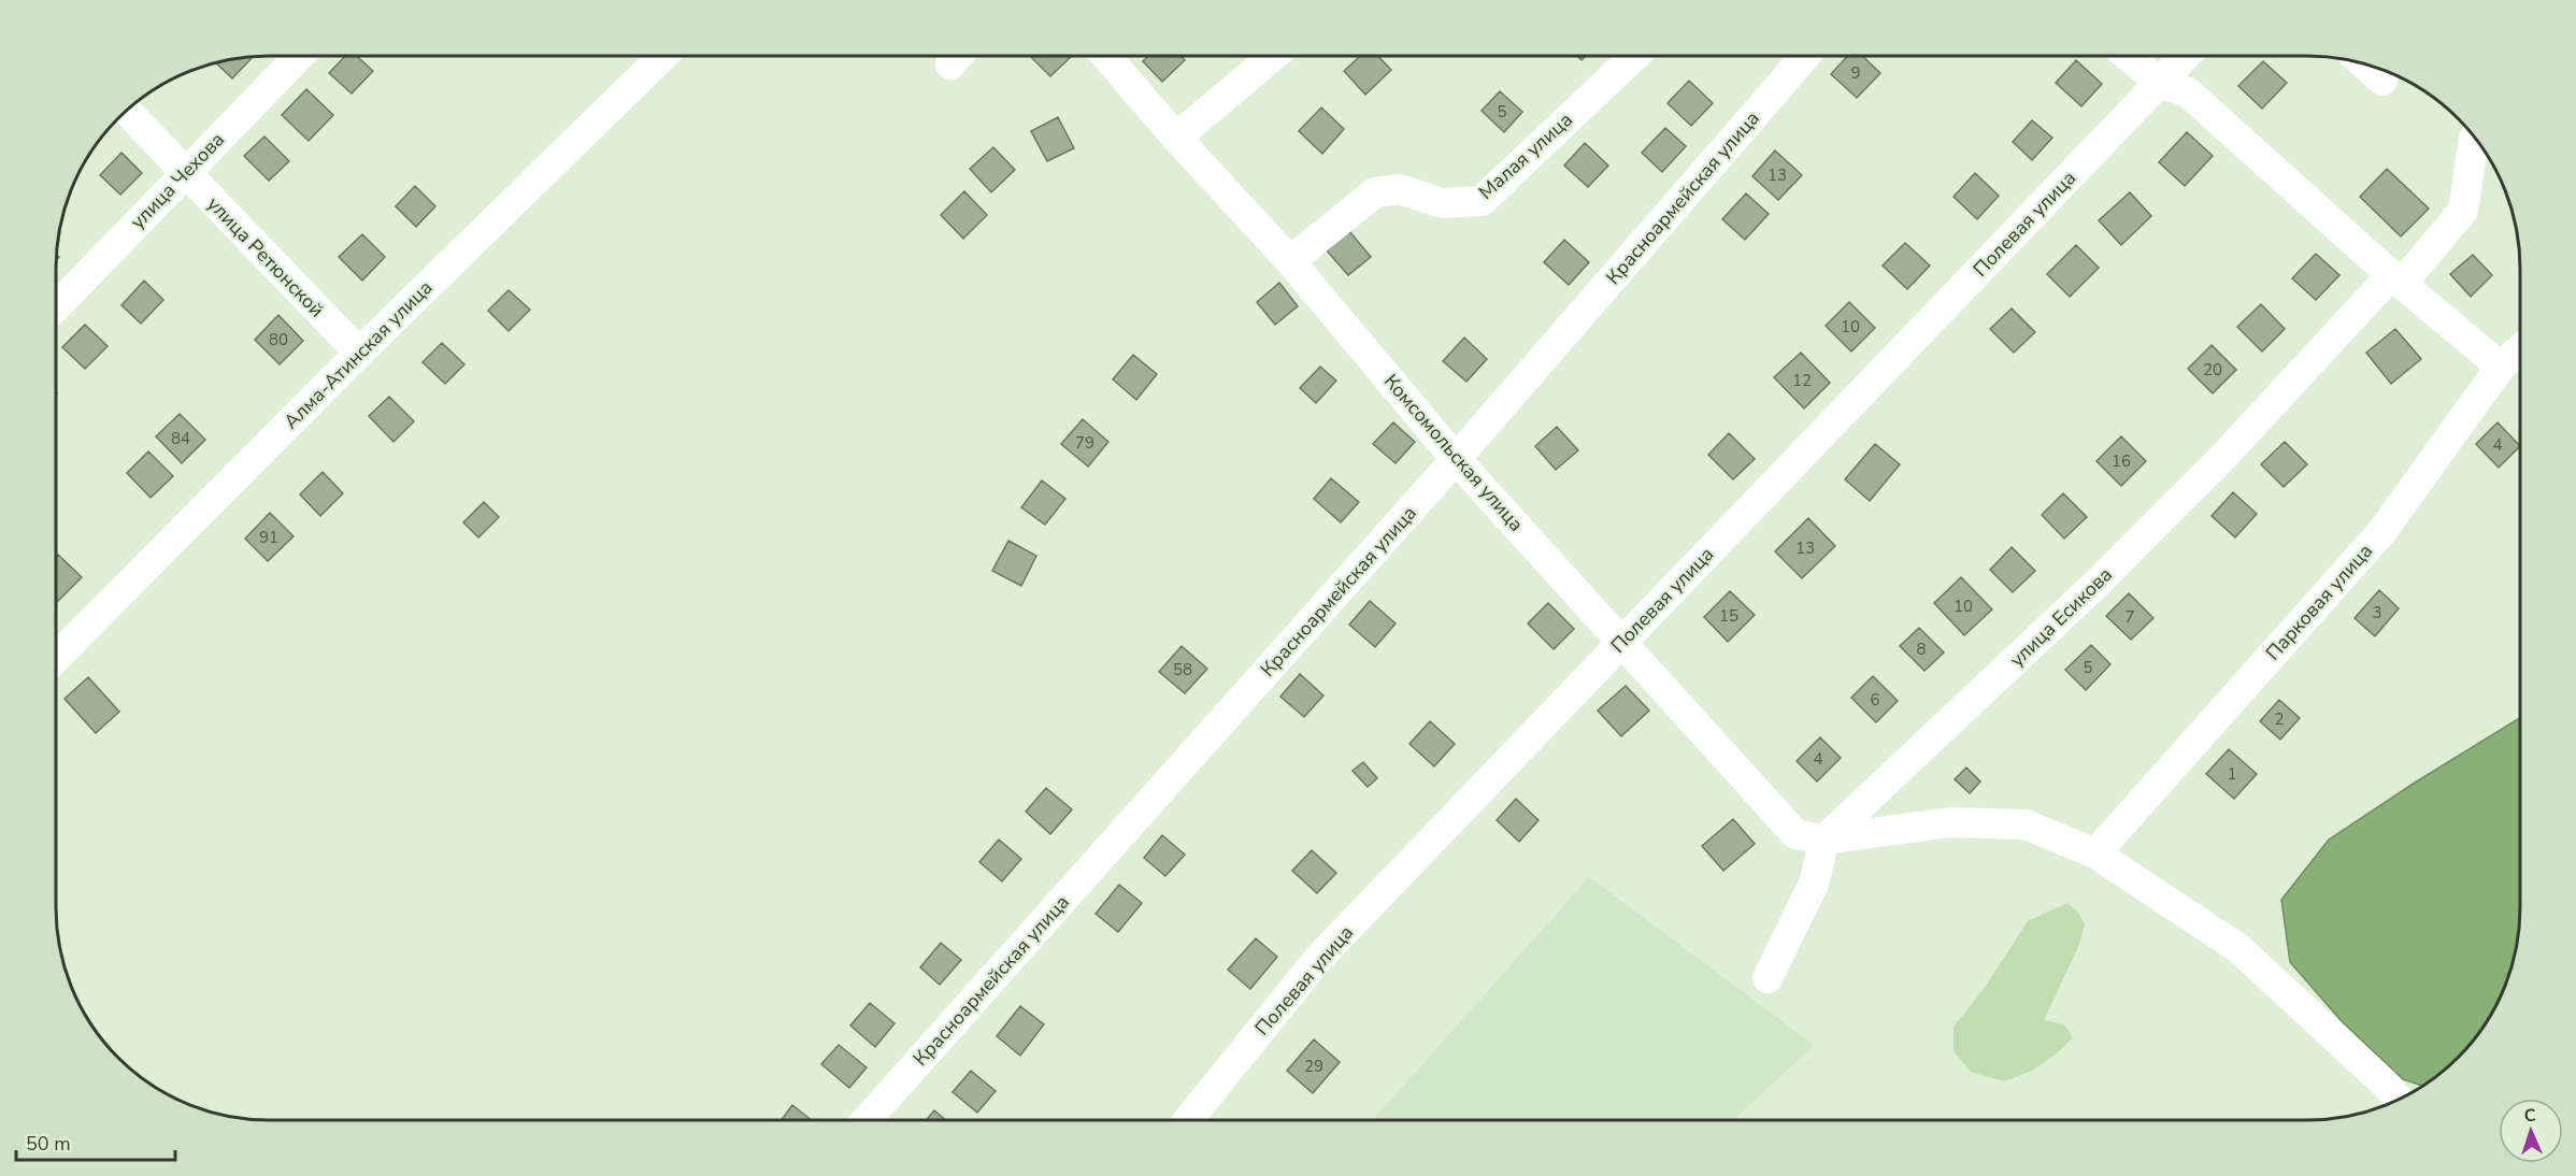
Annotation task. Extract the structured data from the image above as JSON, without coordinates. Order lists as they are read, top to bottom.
{
  "streets": {
    "street": [
      "Малая улица",
      "улица Чехова",
      "Красноармейская улица",
      "Полевая улица",
      "улица Ретюнской",
      "Алма-Атинская улица",
      "Комсомольская улица",
      "Парковая улица",
      "улица Есикова"
    ]
  },
  "crossings": [
    ["Малая улица", "Комсомольская улица"],
    ["улица Чехова", "улица Ретюнской"],
    ["Красноармейская улица", "Комсомольская улица"],
    ["Полевая улица", "Комсомольская улица"],
    ["улица Ретюнской", "Алма-Атинская улица"],
    ["Комсомольская улица", "улица Есикова"]
  ],
  "house_numbers": [
    "9",
    "5",
    "13",
    "10",
    "80",
    "20",
    "12",
    "84",
    "79",
    "4",
    "16",
    "91",
    "13",
    "10",
    "3",
    "15",
    "7",
    "8",
    "5",
    "58",
    "6",
    "2",
    "4",
    "1",
    "29"
  ],
  "scale_bar": "50 m",
  "north": "top"
}
